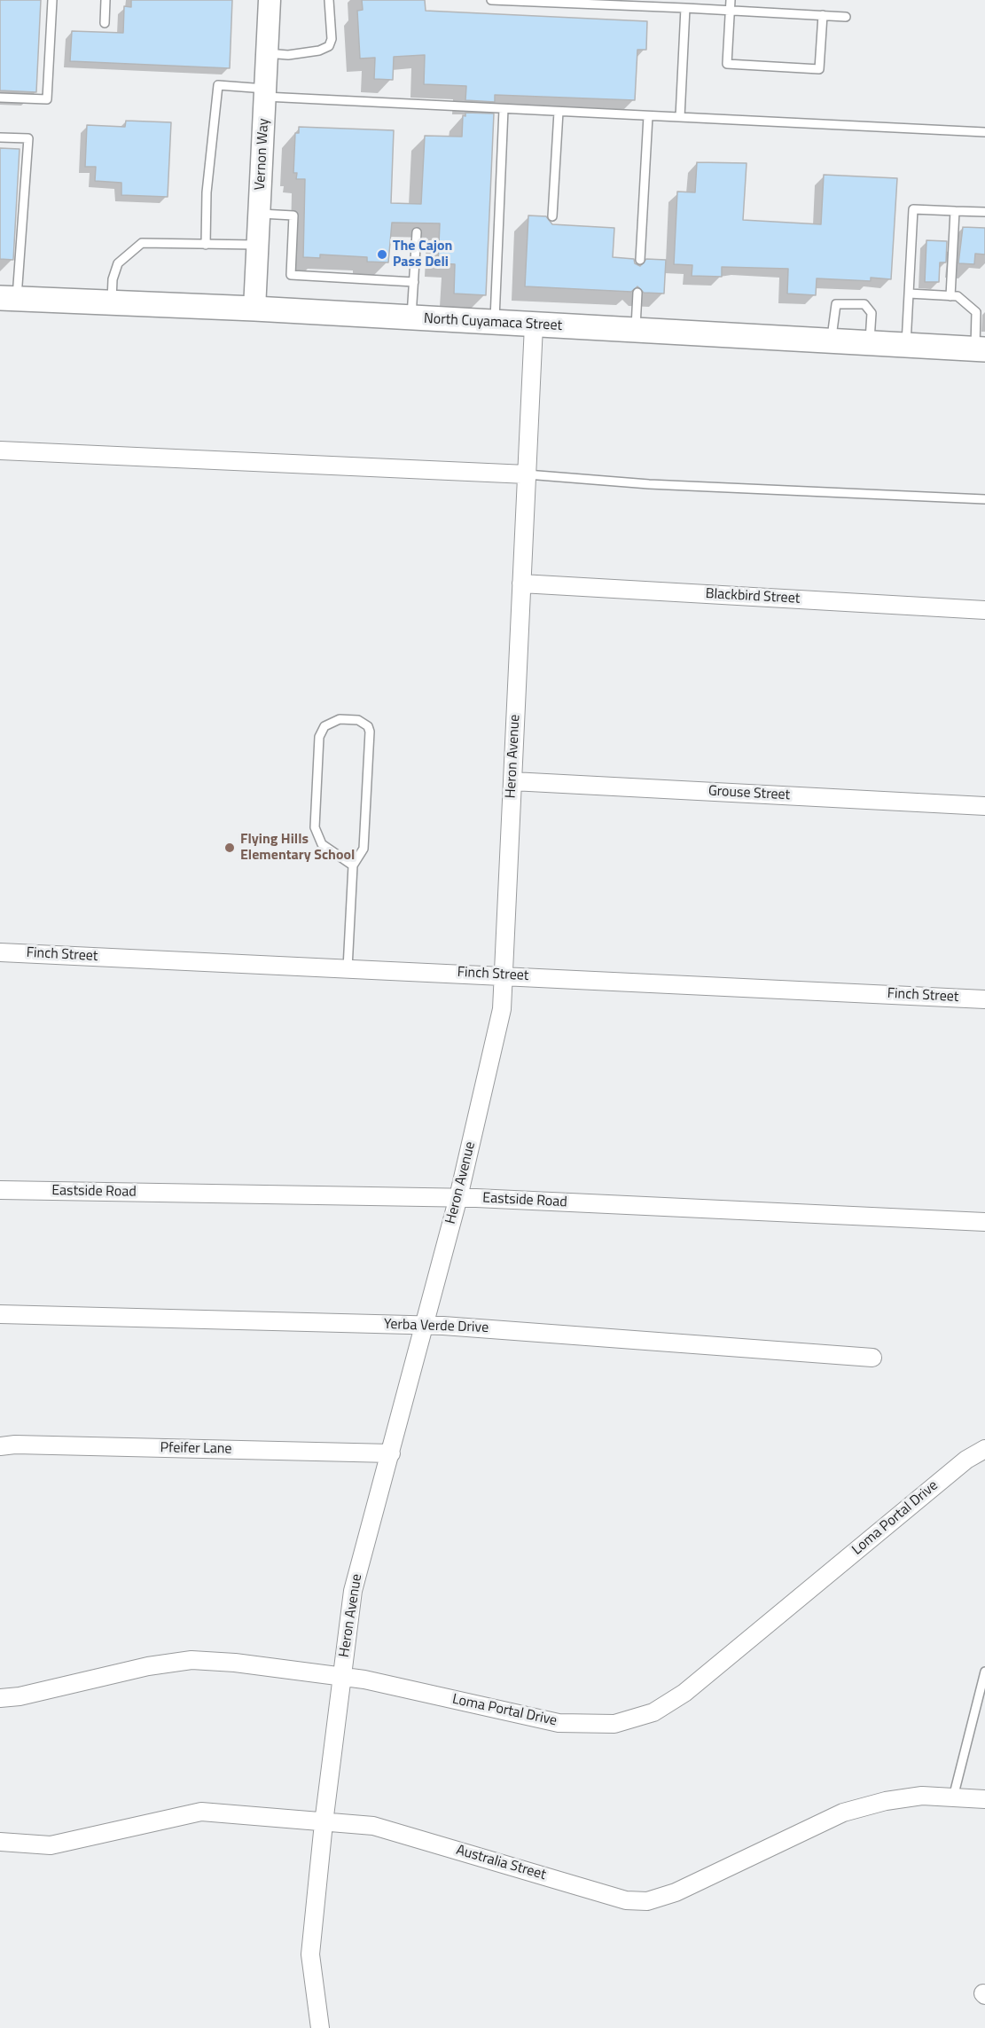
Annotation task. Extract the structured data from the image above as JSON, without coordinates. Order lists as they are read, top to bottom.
{
  "streets": {
    "main road": ["North Cuyamaca Street"],
    "street": [
      "Vernon Way",
      "Blackbird Street",
      "Heron Avenue",
      "Grouse Street",
      "Finch Street",
      "Eastside Road",
      "Yerba Verde Drive",
      "Pfeifer Lane",
      "Loma Portal Drive",
      "Australia Street"
    ]
  },
  "crossings": [
    ["Vernon Way", "North Cuyamaca Street"],
    ["North Cuyamaca Street", "Heron Avenue"],
    ["Blackbird Street", "Heron Avenue"],
    ["Heron Avenue", "Grouse Street"],
    ["Heron Avenue", "Finch Street"],
    ["Heron Avenue", "Eastside Road"],
    ["Heron Avenue", "Yerba Verde Drive"],
    ["Heron Avenue", "Pfeifer Lane"],
    ["Heron Avenue", "Loma Portal Drive"],
    ["Heron Avenue", "Australia Street"]
  ],
  "places": ["The Cajon Pass Deli", "Flying Hills Elementary School"]
}
